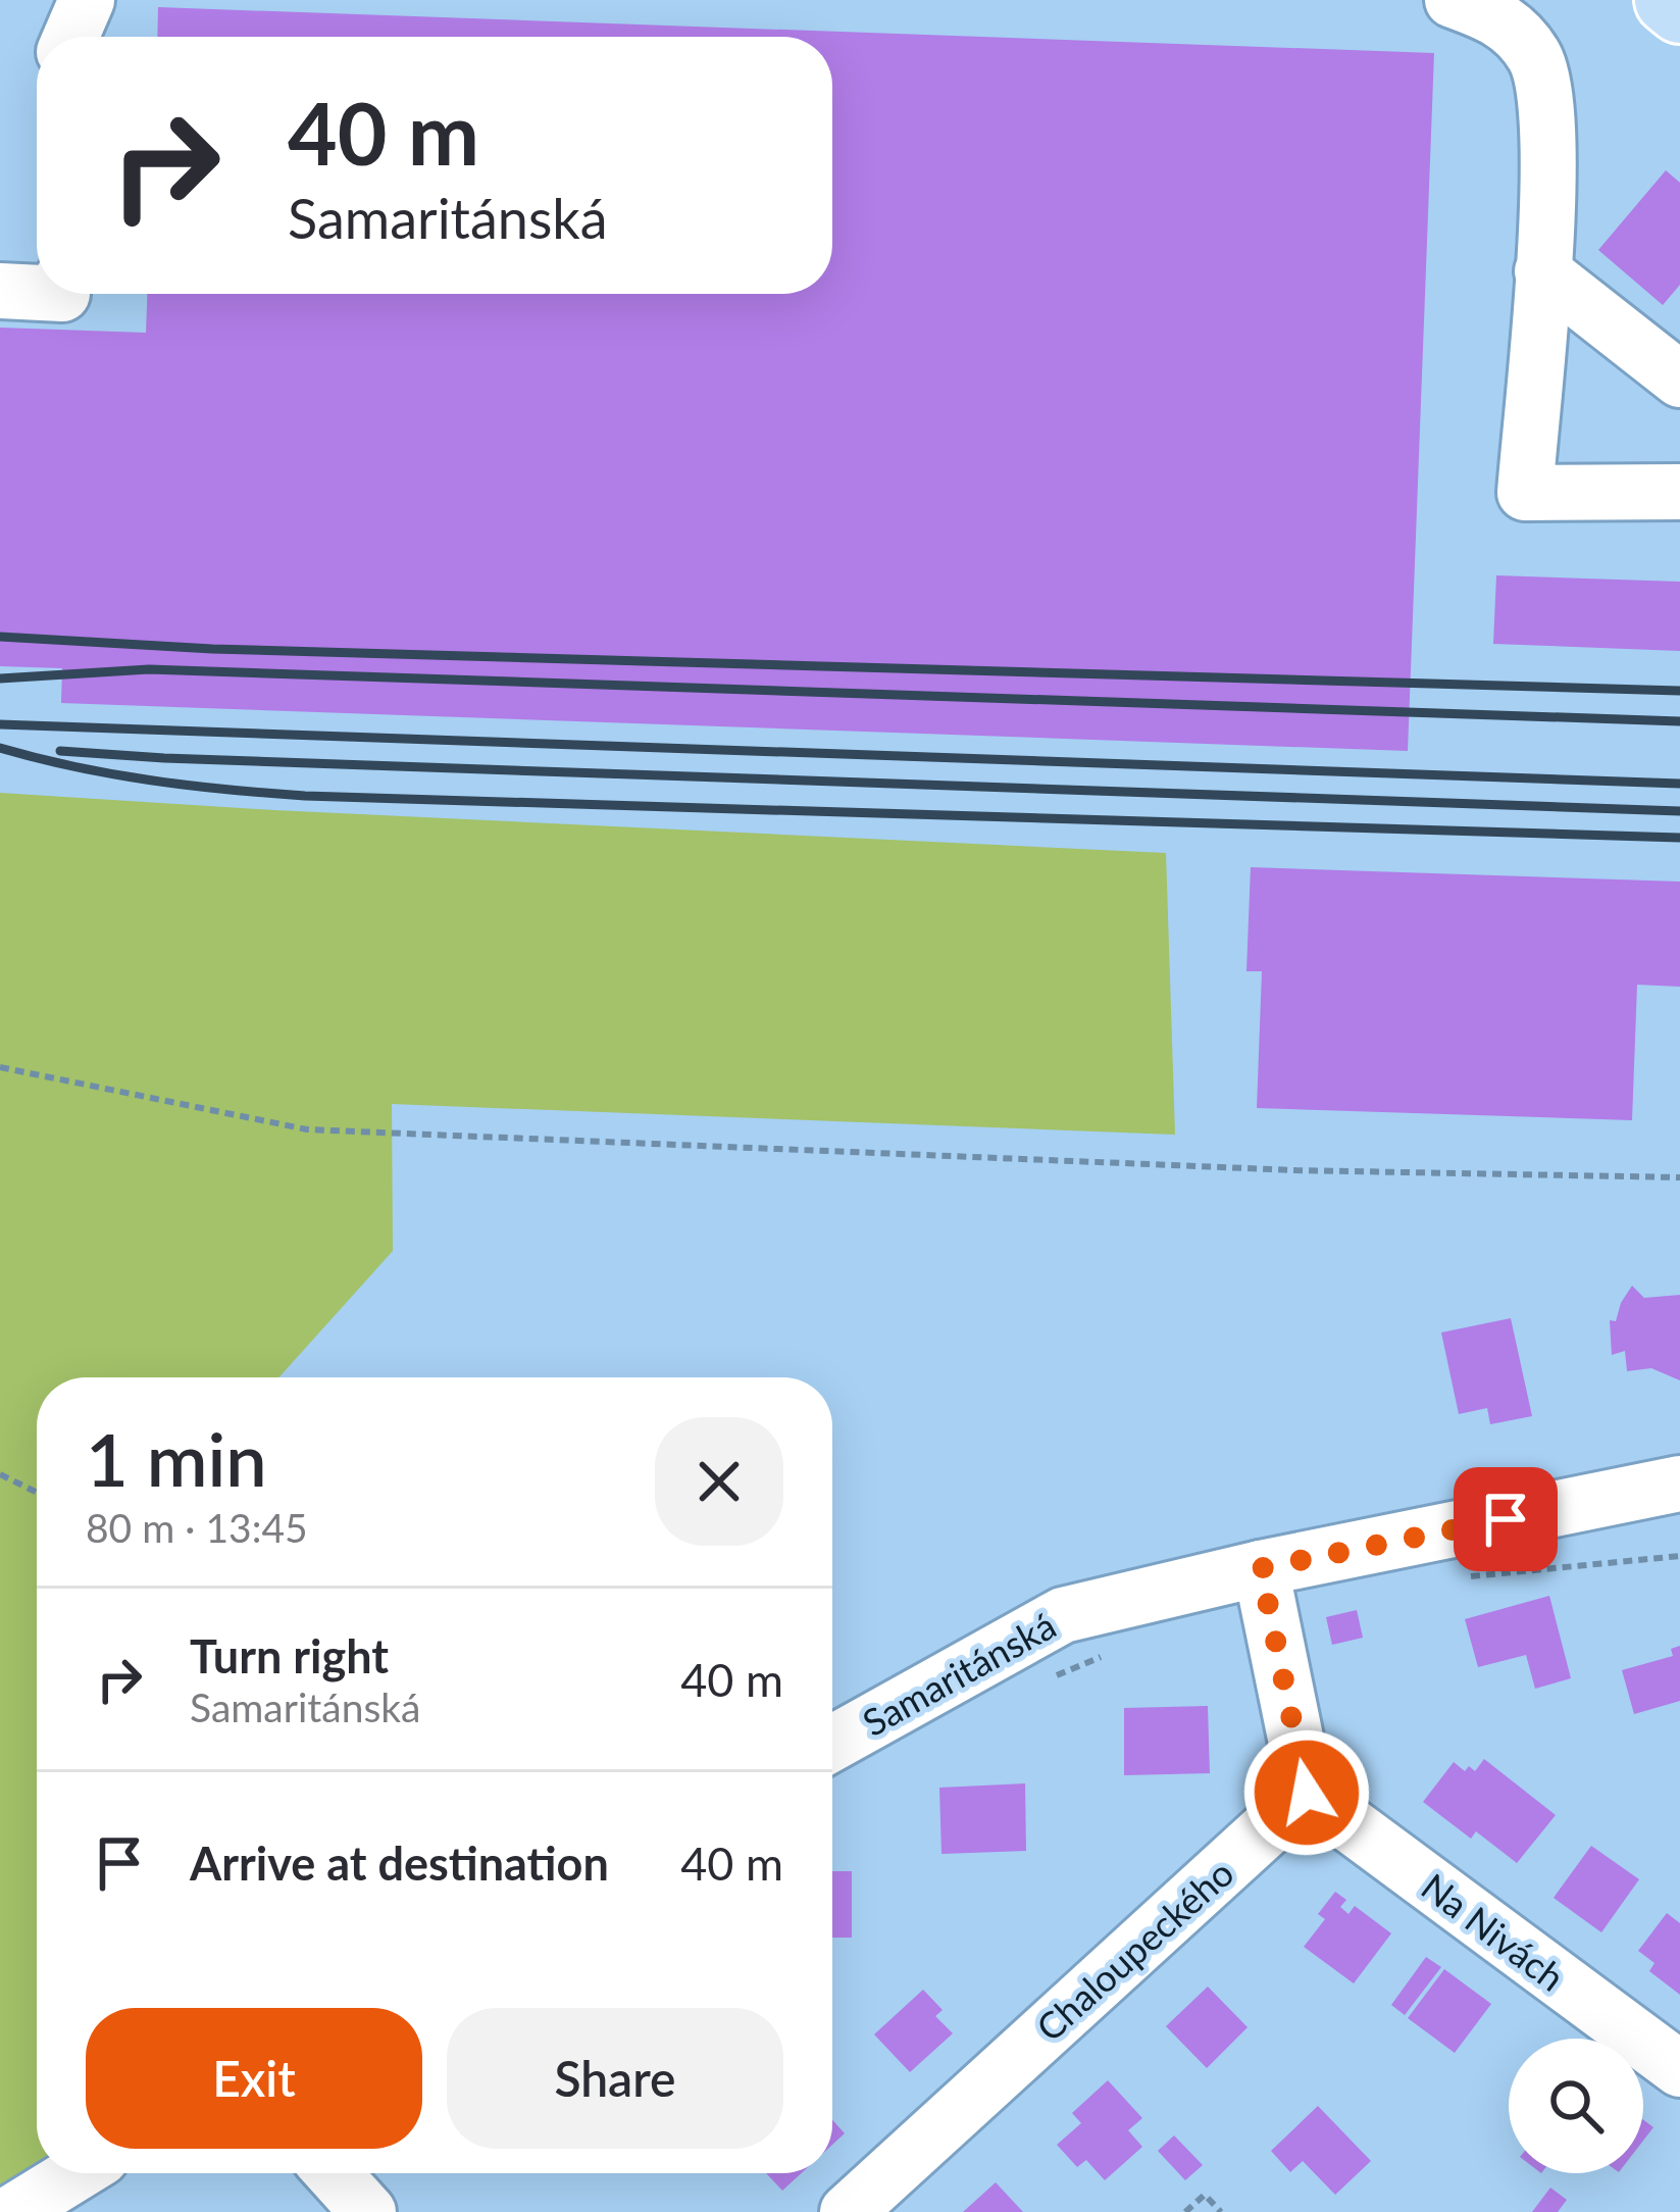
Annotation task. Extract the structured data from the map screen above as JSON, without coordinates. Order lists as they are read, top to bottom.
{
  "streets": {
    "street": ["Samaritánská", "Na Nivách", "Chaloupeckého"]
  },
  "crossings": [
    ["Na Nivách", "Chaloupeckého"]
  ],
  "page": {
    "turn": ["40 m", "Samaritánská"],
    "heading": ["1 min", "80 m · 13:45"],
    "list": [
      {
        "name": "Turn right",
        "note": "Samaritánská",
        "value": "40 m"
      },
      {
        "name": "Arrive at destination",
        "value": "40 m"
      }
    ],
    "buttons": ["Exit", "Share"]
  }
}
